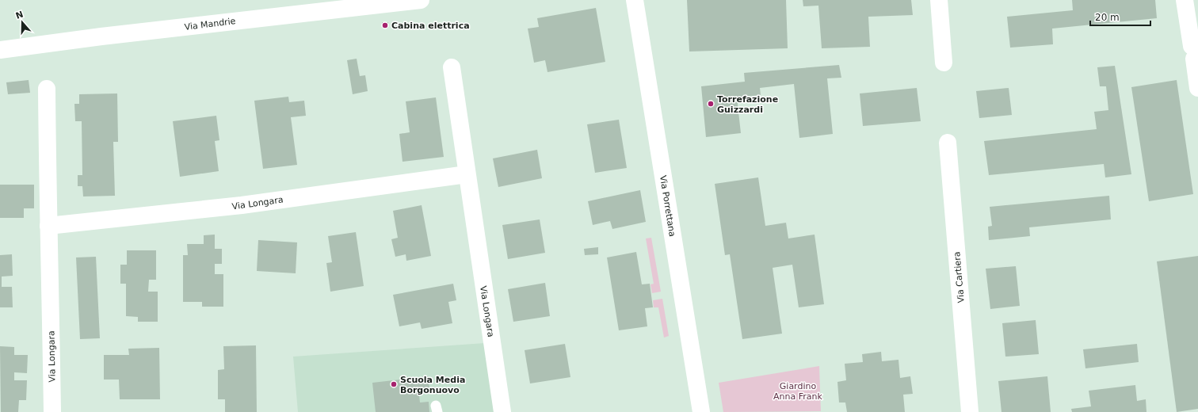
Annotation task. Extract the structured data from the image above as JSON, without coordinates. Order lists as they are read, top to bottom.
{
  "streets": {
    "street": [
      "Via Mandrie",
      "Via Longara",
      "Via Porrettana",
      "Via Cartiera"
    ]
  },
  "parks": ["Giardino Anna Frank"],
  "places": ["Cabina elettrica", "Torrefazione Guizzardi", "Scuola Media Borgonuovo"],
  "scale_bar": "20 m",
  "north": "top"
}
